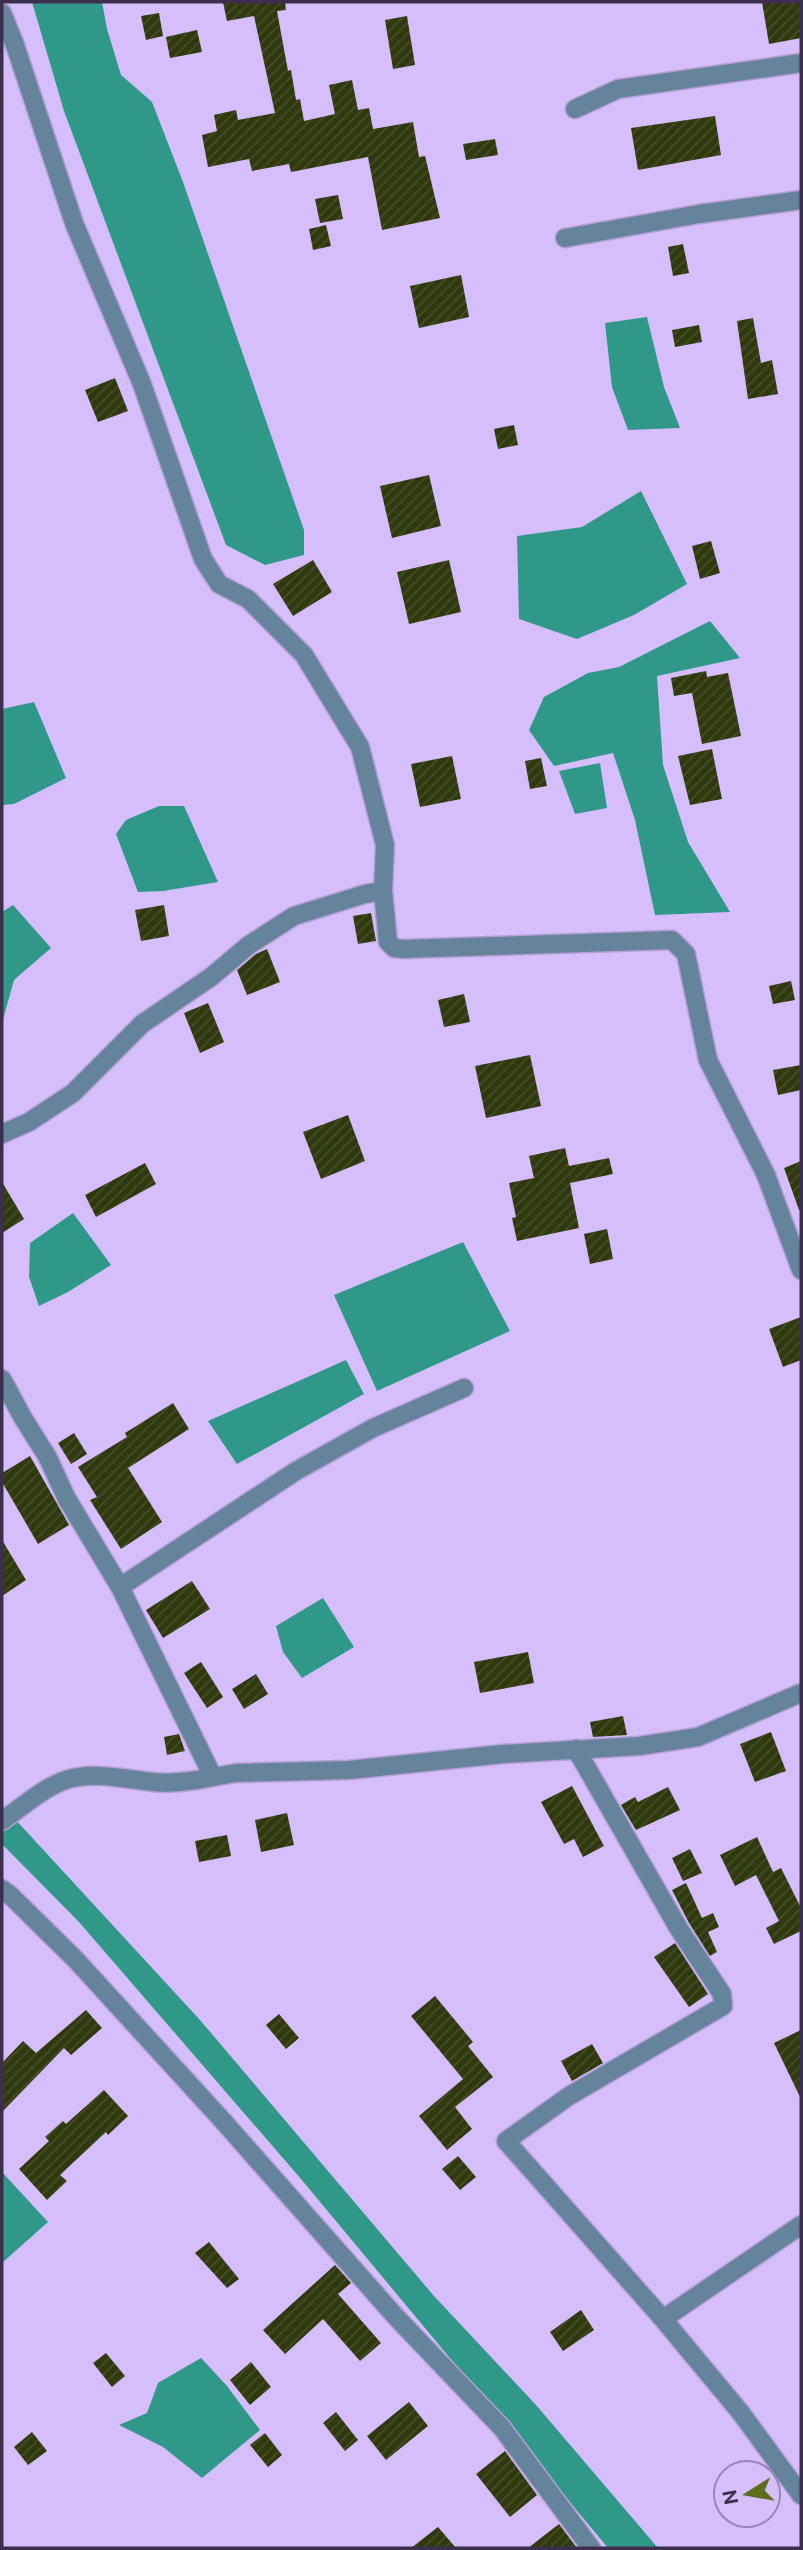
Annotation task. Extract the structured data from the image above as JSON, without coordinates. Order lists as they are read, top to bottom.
{
  "north": "left"
}
